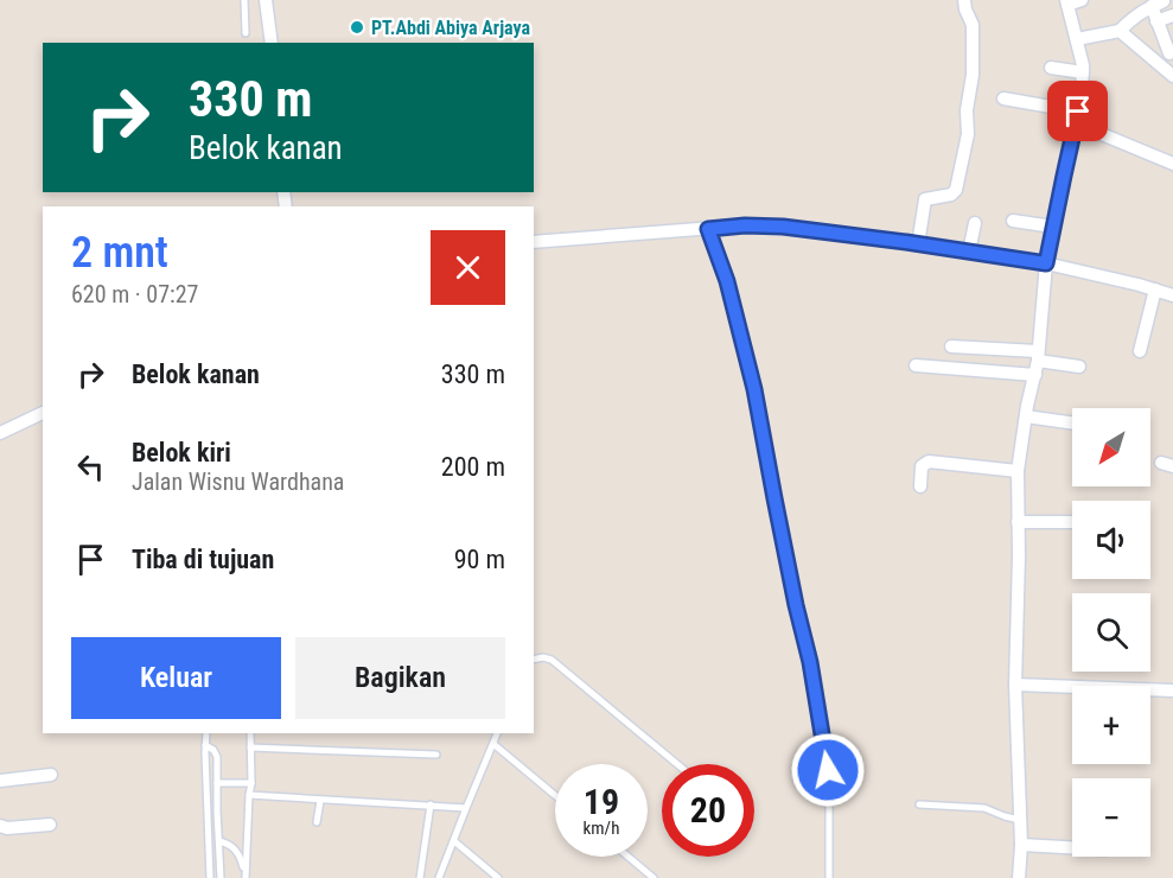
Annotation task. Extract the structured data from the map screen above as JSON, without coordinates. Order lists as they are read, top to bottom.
{
  "places": ["PT.Abdi Abiya Arjaya"],
  "north": "bottom left",
  "page": {
    "turn": ["330 m", "Belok kanan"],
    "heading": ["2 mnt", "620 m · 07:27"],
    "list": [
      {
        "name": "Belok kanan",
        "value": "330 m"
      },
      {
        "name": "Belok kiri",
        "note": "Jalan Wisnu Wardhana",
        "value": "200 m"
      },
      {
        "name": "Tiba di tujuan",
        "value": "90 m"
      }
    ],
    "map_buttons": ["+", "−"],
    "buttons": ["Keluar", "Bagikan"],
    "speed": "19 km/h",
    "limit": "20"
  }
}
